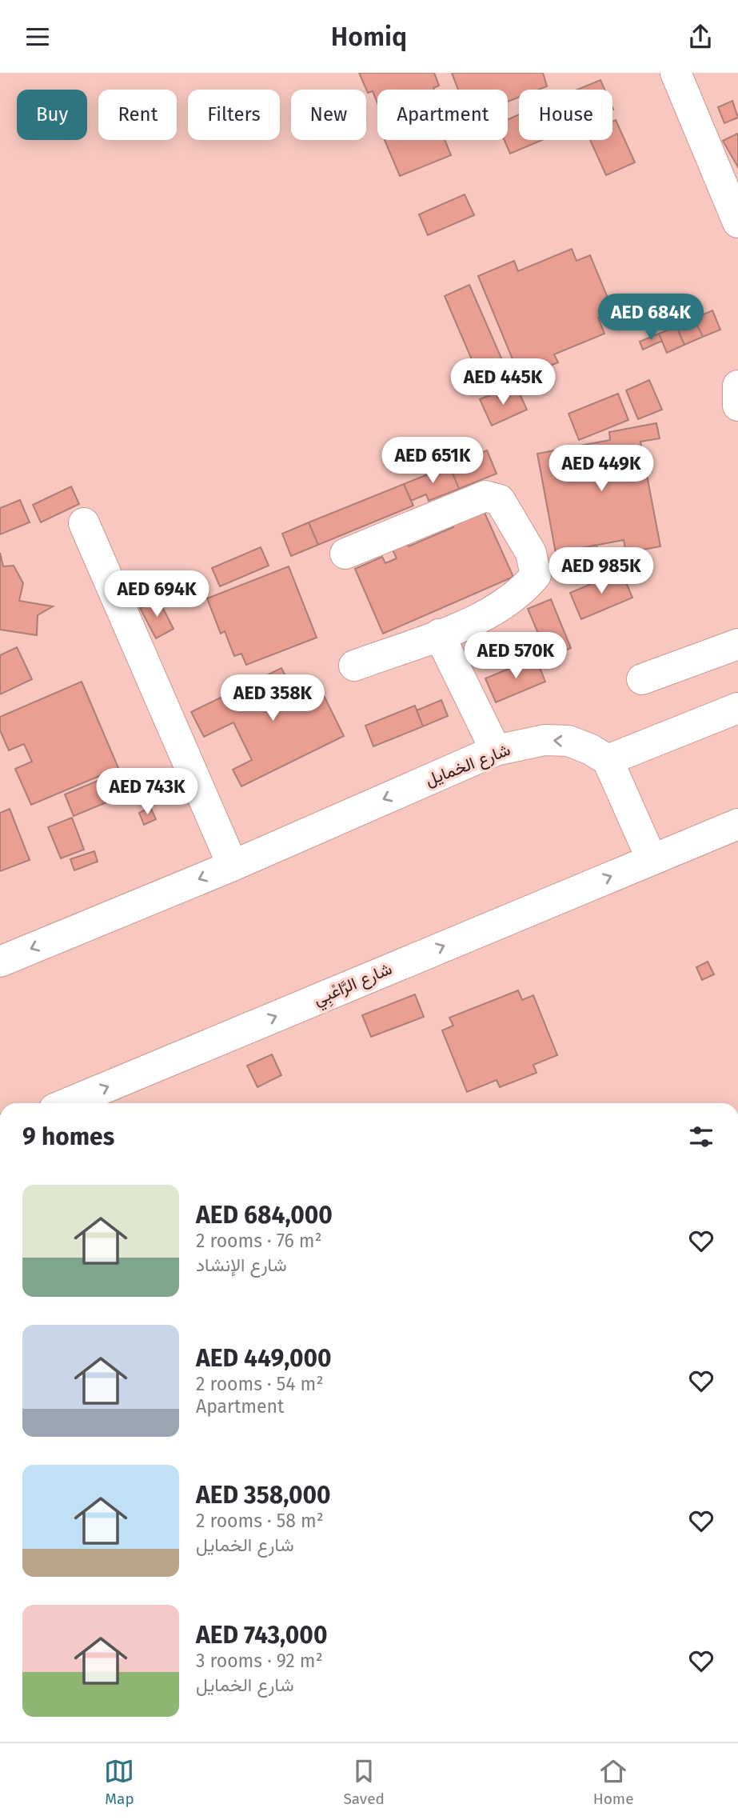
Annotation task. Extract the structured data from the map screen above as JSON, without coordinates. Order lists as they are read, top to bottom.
{
  "streets": {
    "street": ["شارع الخمايل", "شارع الرَّاعْبِي"]
  },
  "one_way": ["شارع الخمايل", "شارع الرَّاعْبِي"],
  "page": {
    "header": "Homiq",
    "chip": [
      "Buy",
      "Rent",
      "Filters",
      "New",
      "Apartment",
      "House"
    ],
    "price": [
      "AED 684K",
      "AED 445K",
      "AED 651K",
      "AED 449K",
      "AED 985K",
      "AED 694K",
      "AED 570K",
      "AED 358K",
      "AED 743K"
    ],
    "heading": "9 homes",
    "list": [
      {
        "name": "AED 684,000",
        "note": "2 rooms · 76 m² · شارع الإنشاد"
      },
      {
        "name": "AED 449,000",
        "note": "2 rooms · 54 m² · Apartment"
      },
      {
        "name": "AED 358,000",
        "note": "2 rooms · 58 m² · شارع الخمايل"
      },
      {
        "name": "AED 743,000",
        "note": "3 rooms · 92 m² · شارع الخمايل"
      }
    ],
    "tabs": ["Map", "Saved", "Home"]
  }
}
